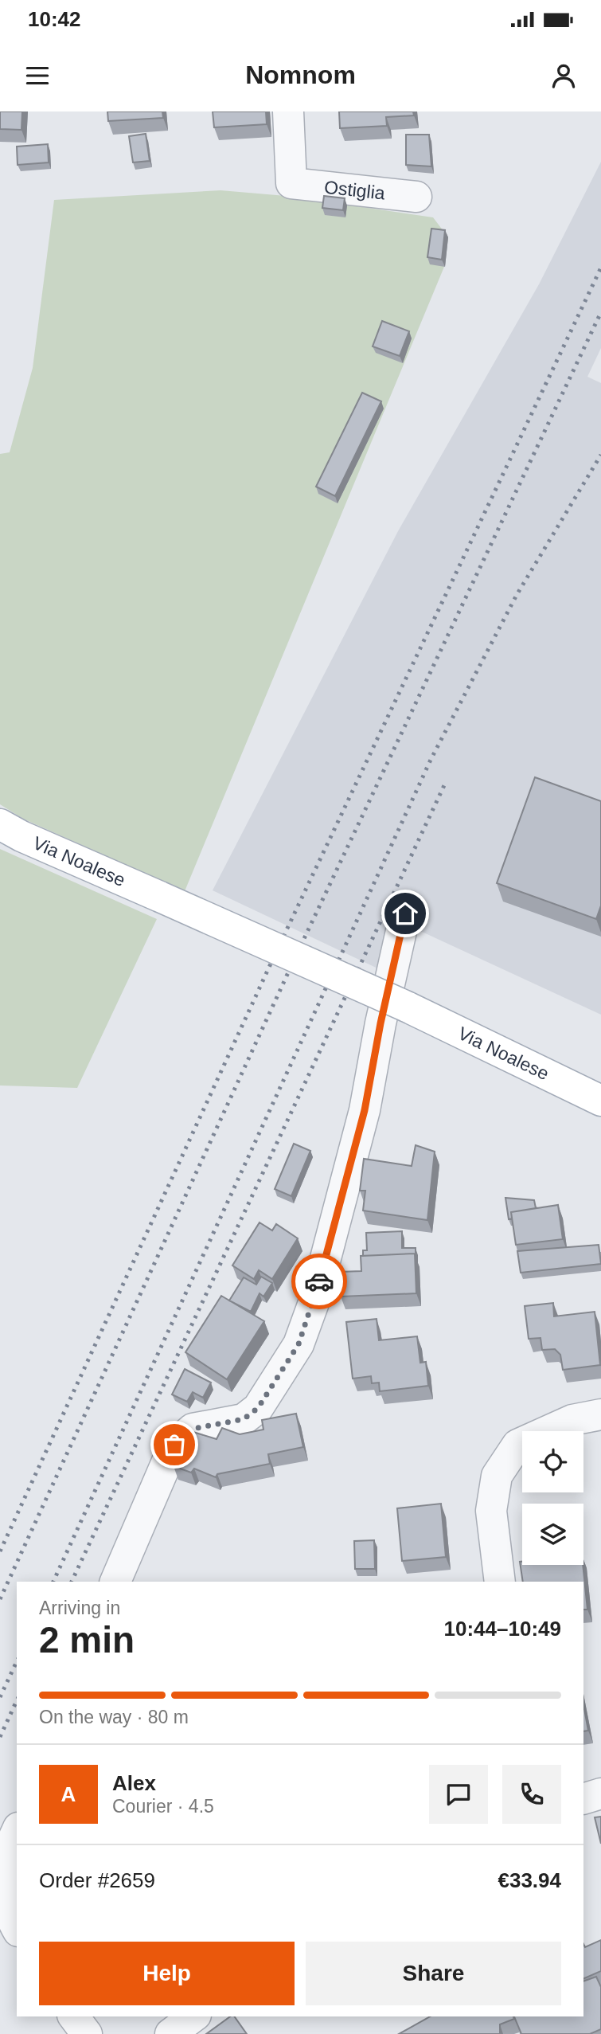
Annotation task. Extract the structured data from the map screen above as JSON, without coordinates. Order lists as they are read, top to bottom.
{
  "streets": {
    "main road": ["Via Noalese"],
    "street": ["Ostiglia"]
  },
  "page": {
    "status": "10:42",
    "header": "Nomnom",
    "heading": ["2 min", "Arriving in", "10:44–10:49"],
    "panel": [
      "Alex",
      "Courier · 4.5",
      "Order #2659",
      "€33.94"
    ],
    "bar": "On the way · 80 m",
    "round": "A",
    "buttons": ["Help", "Share"]
  }
}
